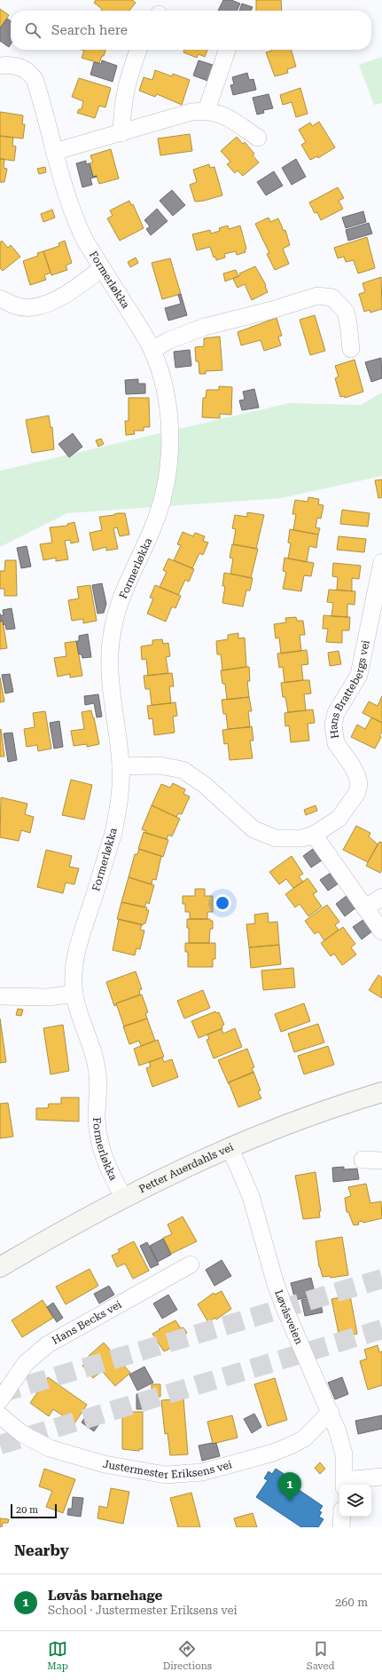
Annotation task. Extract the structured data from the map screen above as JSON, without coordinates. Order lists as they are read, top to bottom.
{
  "streets": {
    "street": [
      "Formerløkka",
      "Hans Brattebergs vei",
      "Petter Auerdahls vei",
      "Løvåsveien",
      "Hans Becks vei",
      "Justermester Eriksens vei"
    ]
  },
  "crossings": [
    ["Formerløkka", "Hans Brattebergs vei"],
    ["Formerløkka", "Petter Auerdahls vei"],
    ["Petter Auerdahls vei", "Løvåsveien"],
    ["Løvåsveien", "Justermester Eriksens vei"]
  ],
  "scale_bar": "20 m",
  "page": {
    "search": "Search here",
    "pins": "1",
    "scale": "20 m",
    "heading": "Nearby",
    "list": [
      {
        "mark": "1",
        "name": "Løvås barnehage",
        "note": "School · Justermester Eriksens vei",
        "value": "260 m"
      }
    ],
    "nav": ["Map", "Directions", "Saved"]
  }
}
